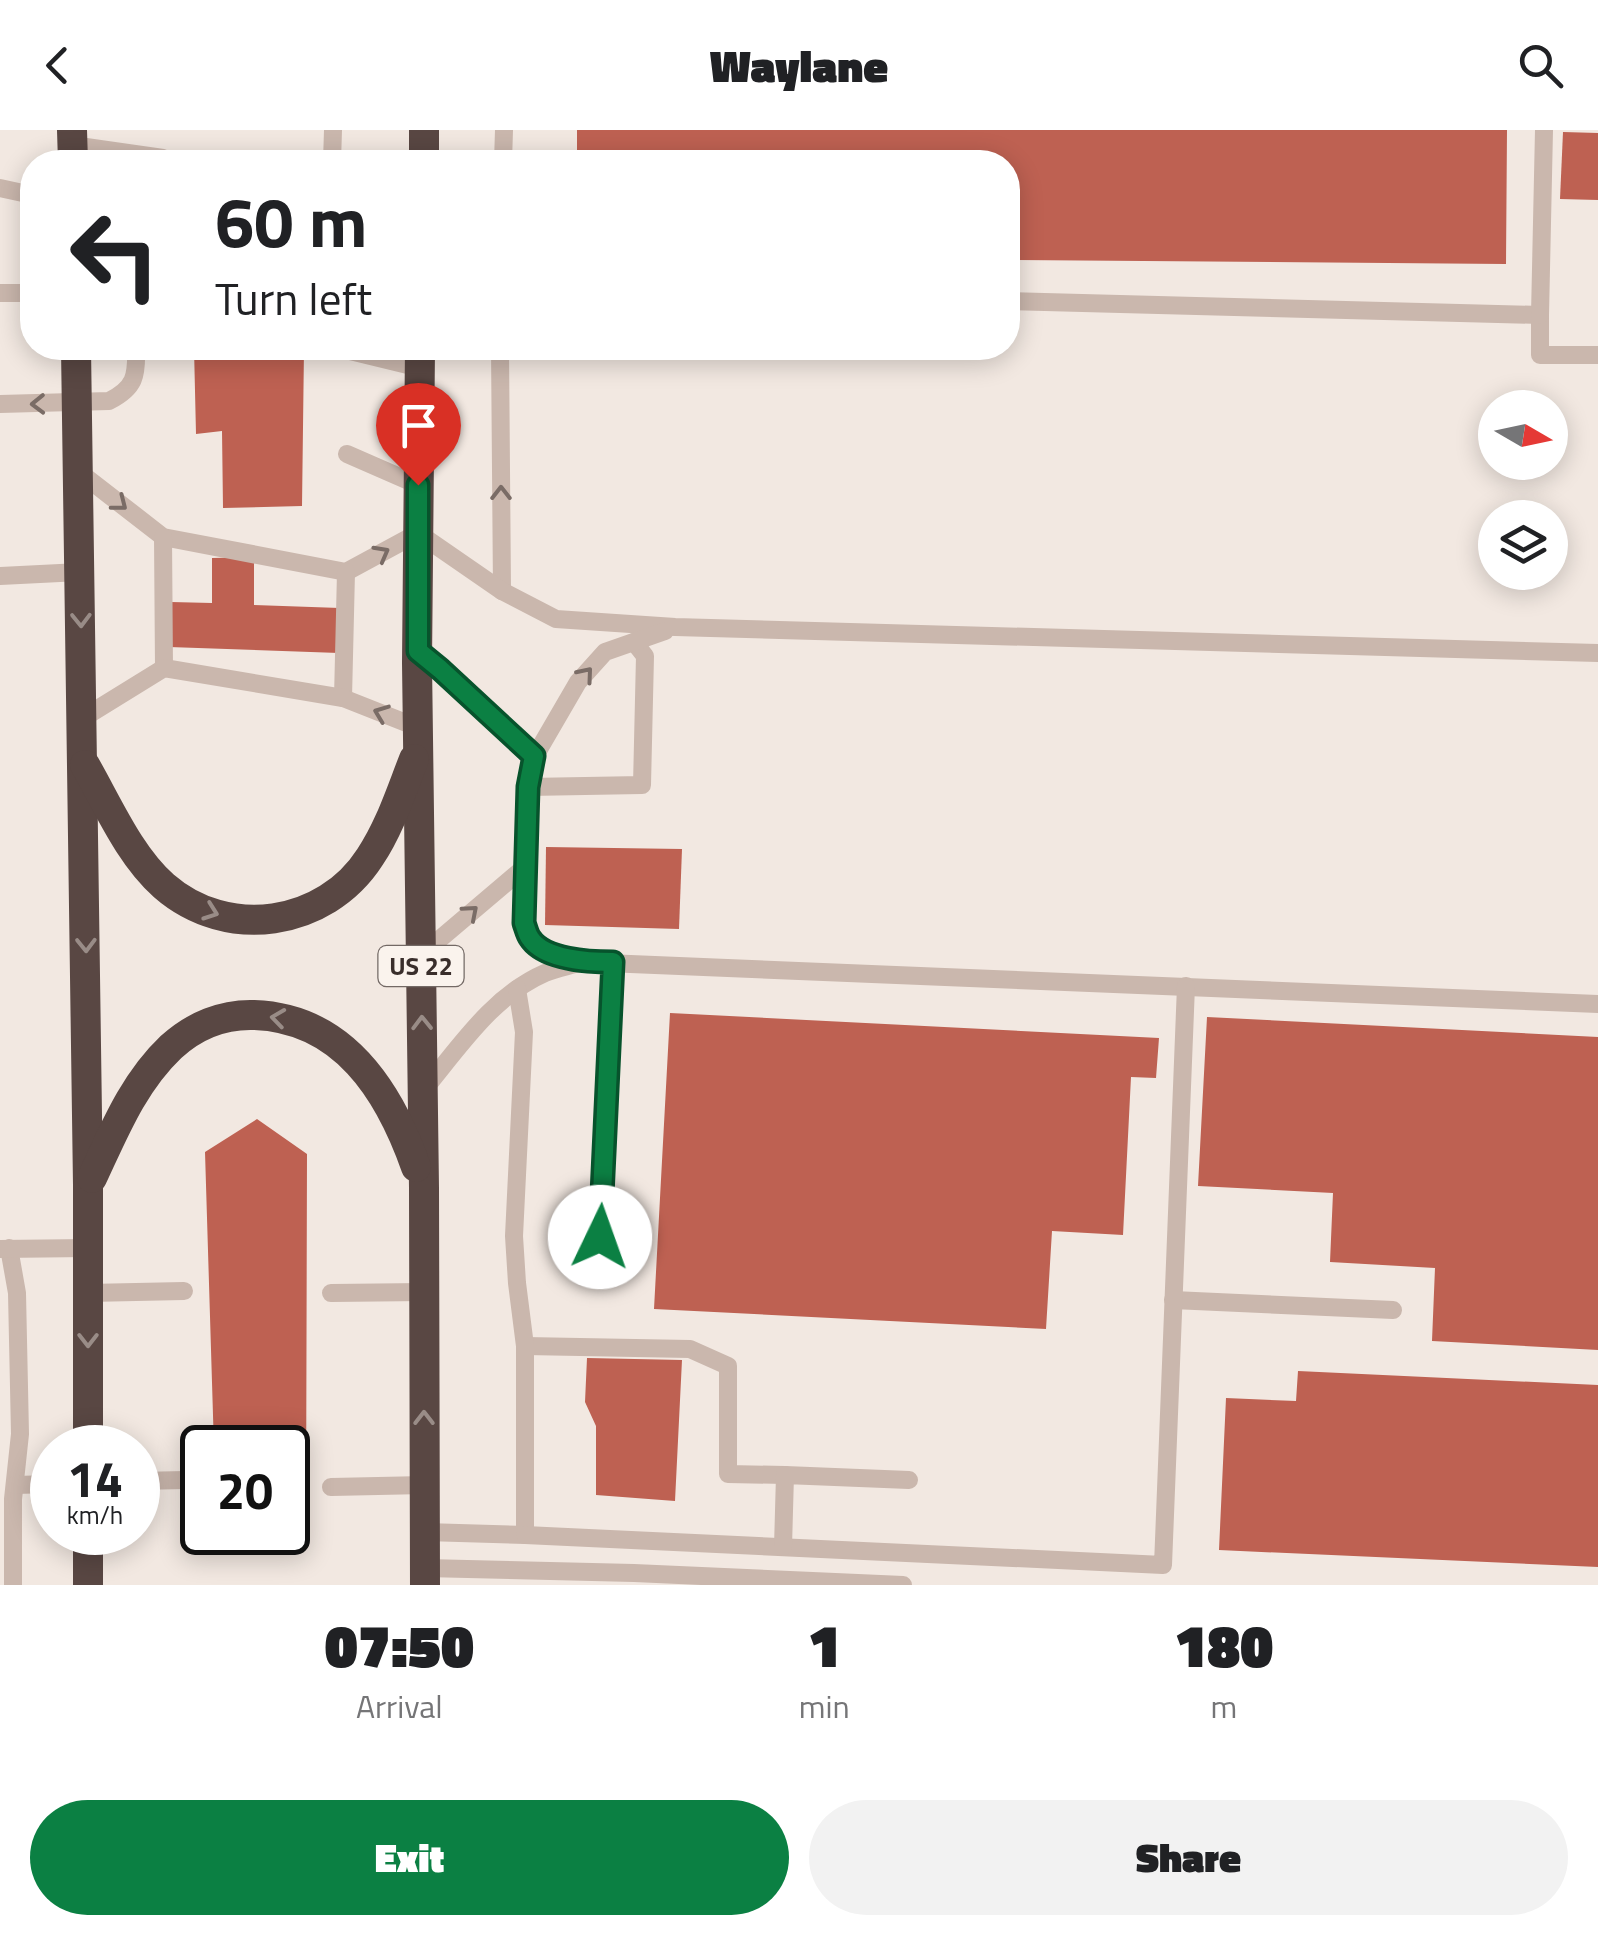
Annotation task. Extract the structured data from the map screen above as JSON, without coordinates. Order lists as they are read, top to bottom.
{
  "streets": {
    "highway": ["US 22"]
  },
  "north": "right",
  "page": {
    "header": "Waylane",
    "turn": ["60 m", "Turn left"],
    "speed": "14 km/h",
    "limit": "20",
    "eta": [
      "07:50",
      "Arrival",
      "1",
      "min",
      "180",
      "m"
    ],
    "buttons": ["Exit", "Share"]
  }
}
